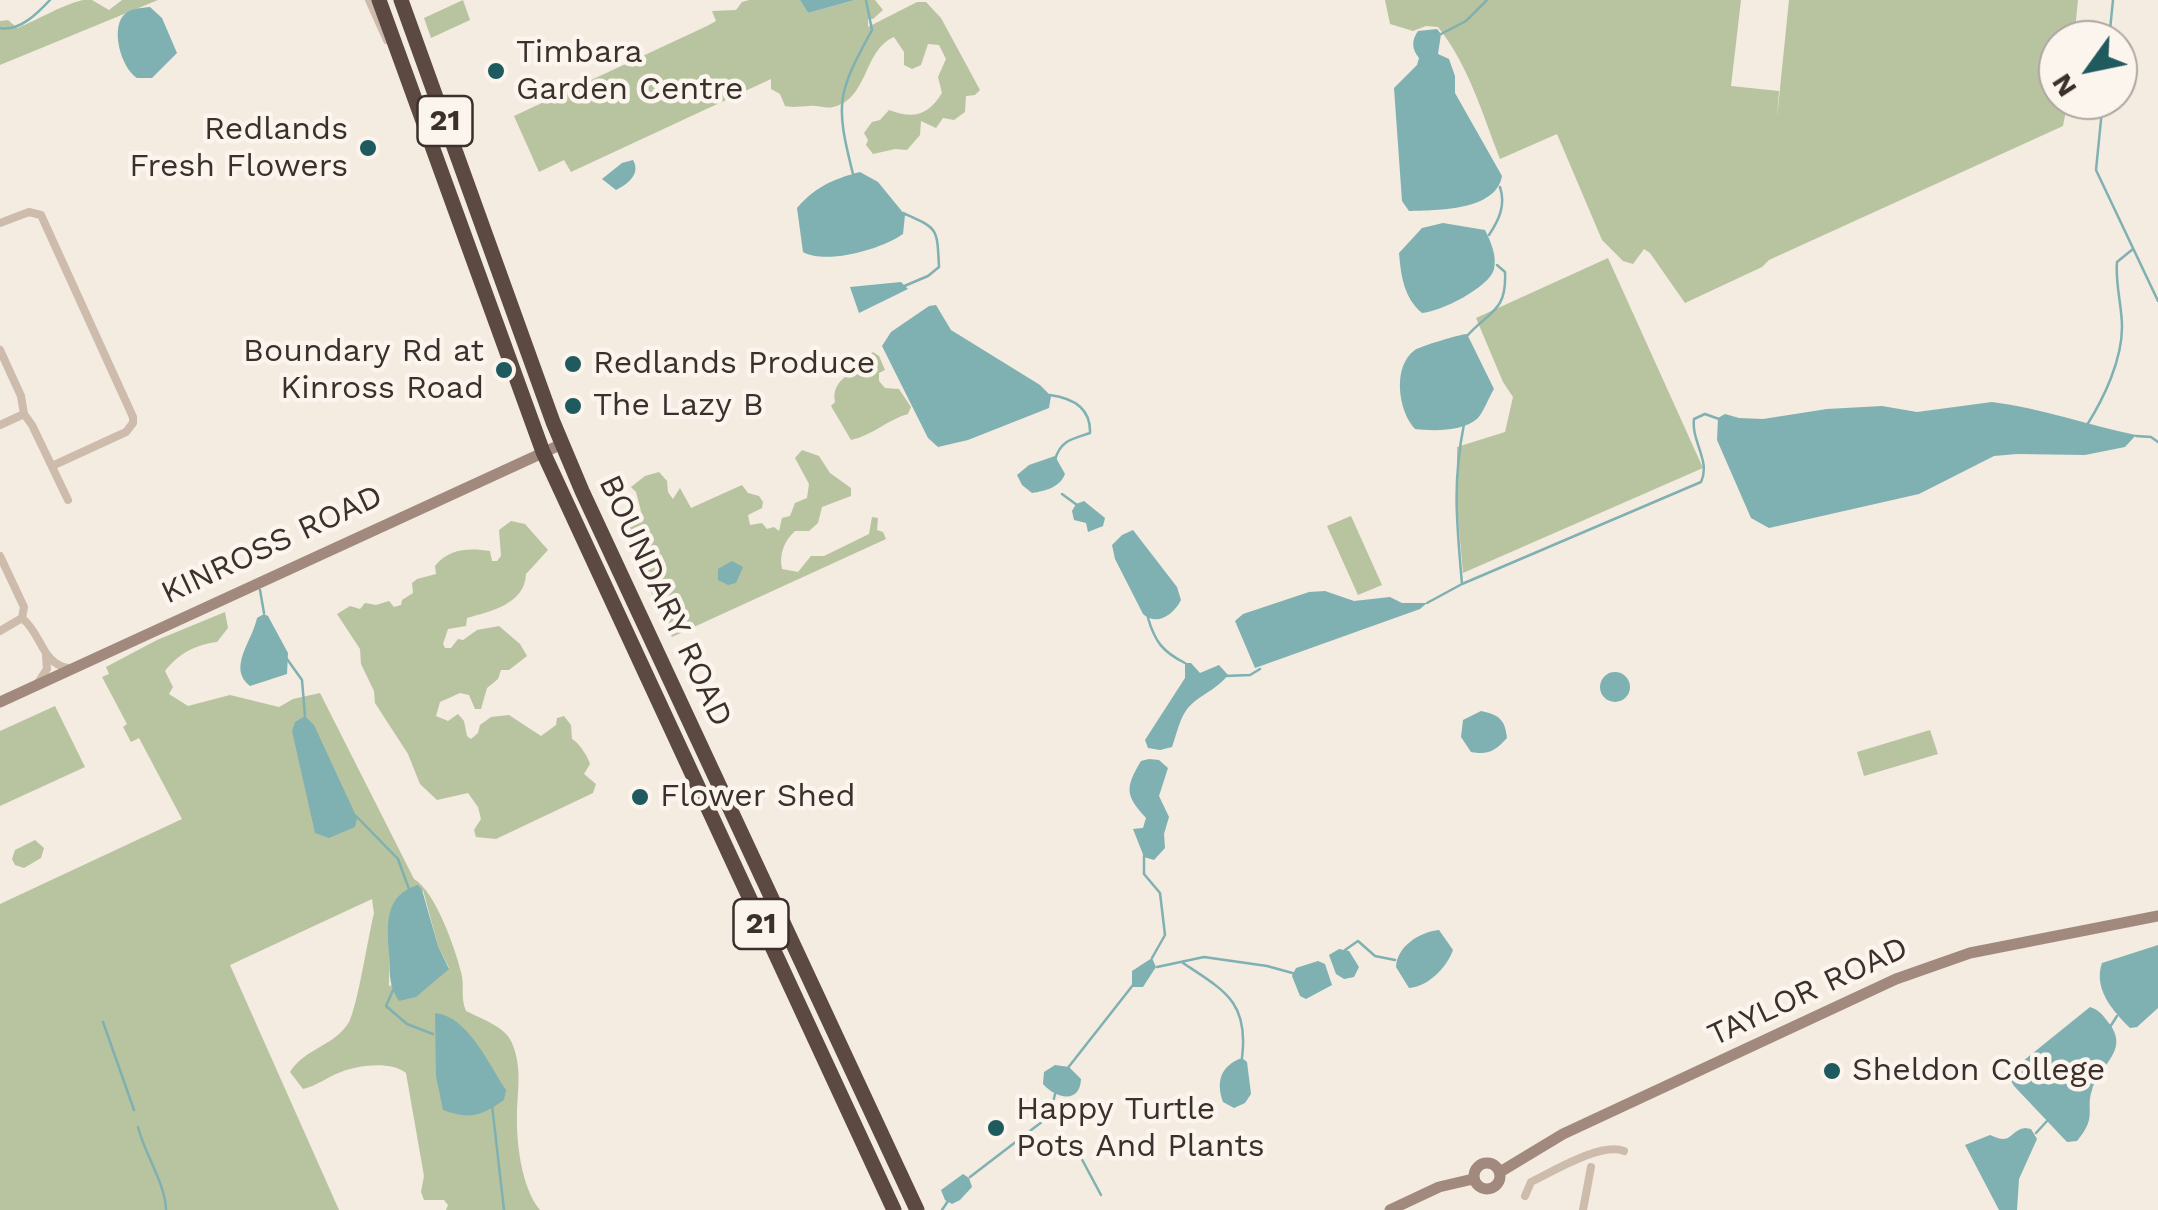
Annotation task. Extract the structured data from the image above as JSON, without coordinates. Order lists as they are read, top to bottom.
{
  "streets": {
    "highway": ["21", "BOUNDARY ROAD"],
    "street": ["KINROSS ROAD", "TAYLOR ROAD"]
  },
  "crossings": [
    ["KINROSS ROAD", "BOUNDARY ROAD"]
  ],
  "places": [
    "Timbara Garden Centre",
    "Redlands Fresh Flowers",
    "Redlands Produce",
    "Boundary Rd at Kinross Road",
    "The Lazy B",
    "Flower Shed",
    "Sheldon College",
    "Happy Turtle Pots And Plants"
  ],
  "north": "bottom left"
}
